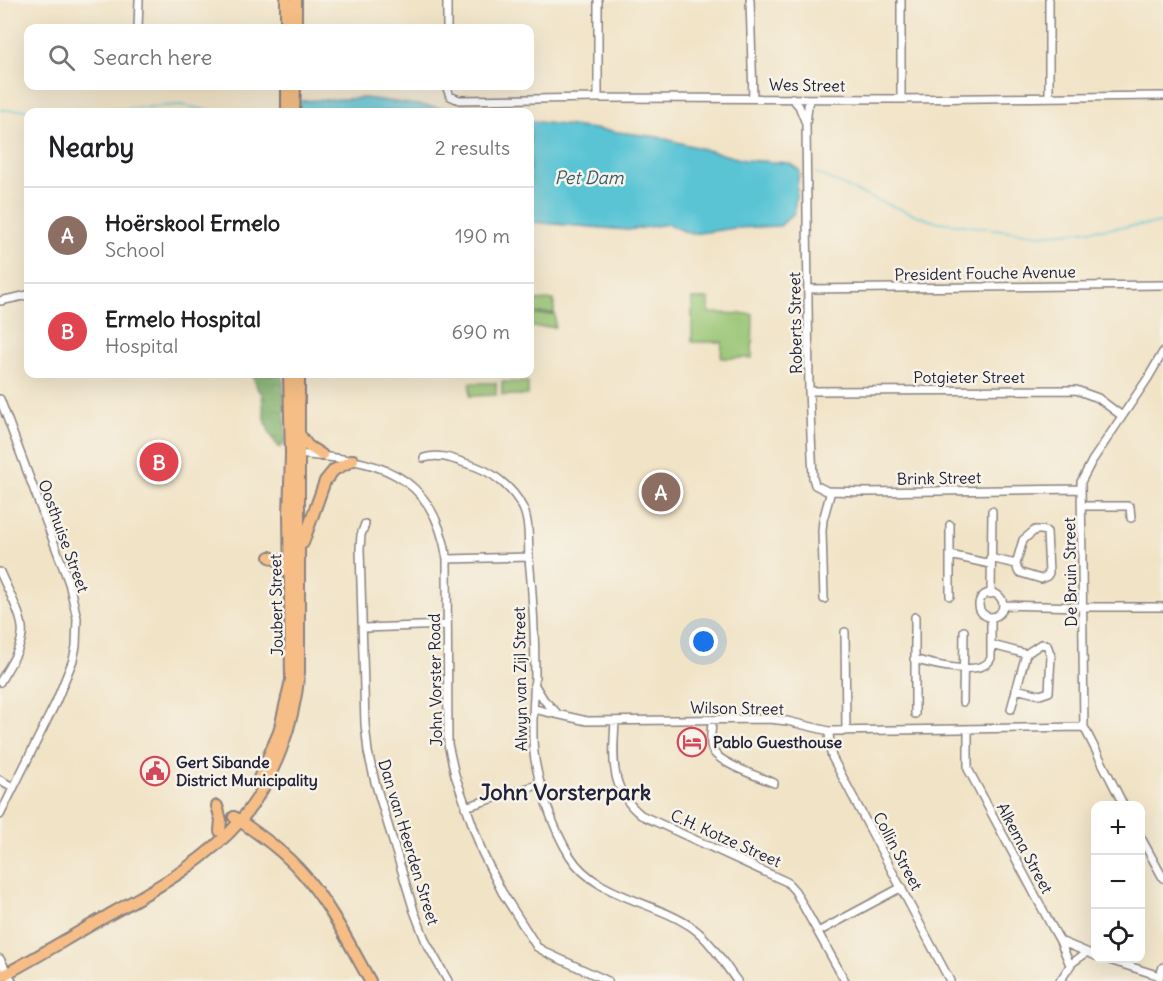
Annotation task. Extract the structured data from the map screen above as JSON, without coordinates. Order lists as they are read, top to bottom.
{
  "streets": {
    "main road": ["Joubert Street"],
    "street": [
      "Wes Street",
      "President Fouche Avenue",
      "Roberts Street",
      "Potgieter Street",
      "Brink Street",
      "Oosthuise Street",
      "De Bruin Street",
      "Alwyn van Zijl Street",
      "John Vorster Road",
      "Wilson Street",
      "C.H. Kotze Street",
      "Dan van Heerden Street",
      "Alkema Street",
      "Collin Street"
    ]
  },
  "crossings": [
    ["Wes Street", "Roberts Street"],
    ["President Fouche Avenue", "Roberts Street"],
    ["Roberts Street", "Potgieter Street"],
    ["Roberts Street", "Brink Street"],
    ["Potgieter Street", "De Bruin Street"],
    ["Brink Street", "De Bruin Street"],
    ["De Bruin Street", "Wilson Street"],
    ["Joubert Street", "John Vorster Road"],
    ["Alwyn van Zijl Street", "Wilson Street"],
    ["Wilson Street", "C.H. Kotze Street"],
    ["Wilson Street", "Alkema Street"],
    ["Wilson Street", "Collin Street"]
  ],
  "districts": ["John Vorsterpark"],
  "water": ["Pet Dam"],
  "places": {
    "hotel": ["Pablo Guesthouse"],
    "public building": ["Gert Sibande District Municipality"]
  },
  "page": {
    "search": "Search here",
    "heading": ["Nearby", "2 results"],
    "list": [
      {
        "mark": "A",
        "name": "Hoërskool Ermelo",
        "note": "School",
        "value": "190 m"
      },
      {
        "mark": "B",
        "name": "Ermelo Hospital",
        "note": "Hospital",
        "value": "690 m"
      }
    ],
    "pins": ["B", "A"],
    "map_buttons": ["+", "−"]
  }
}
